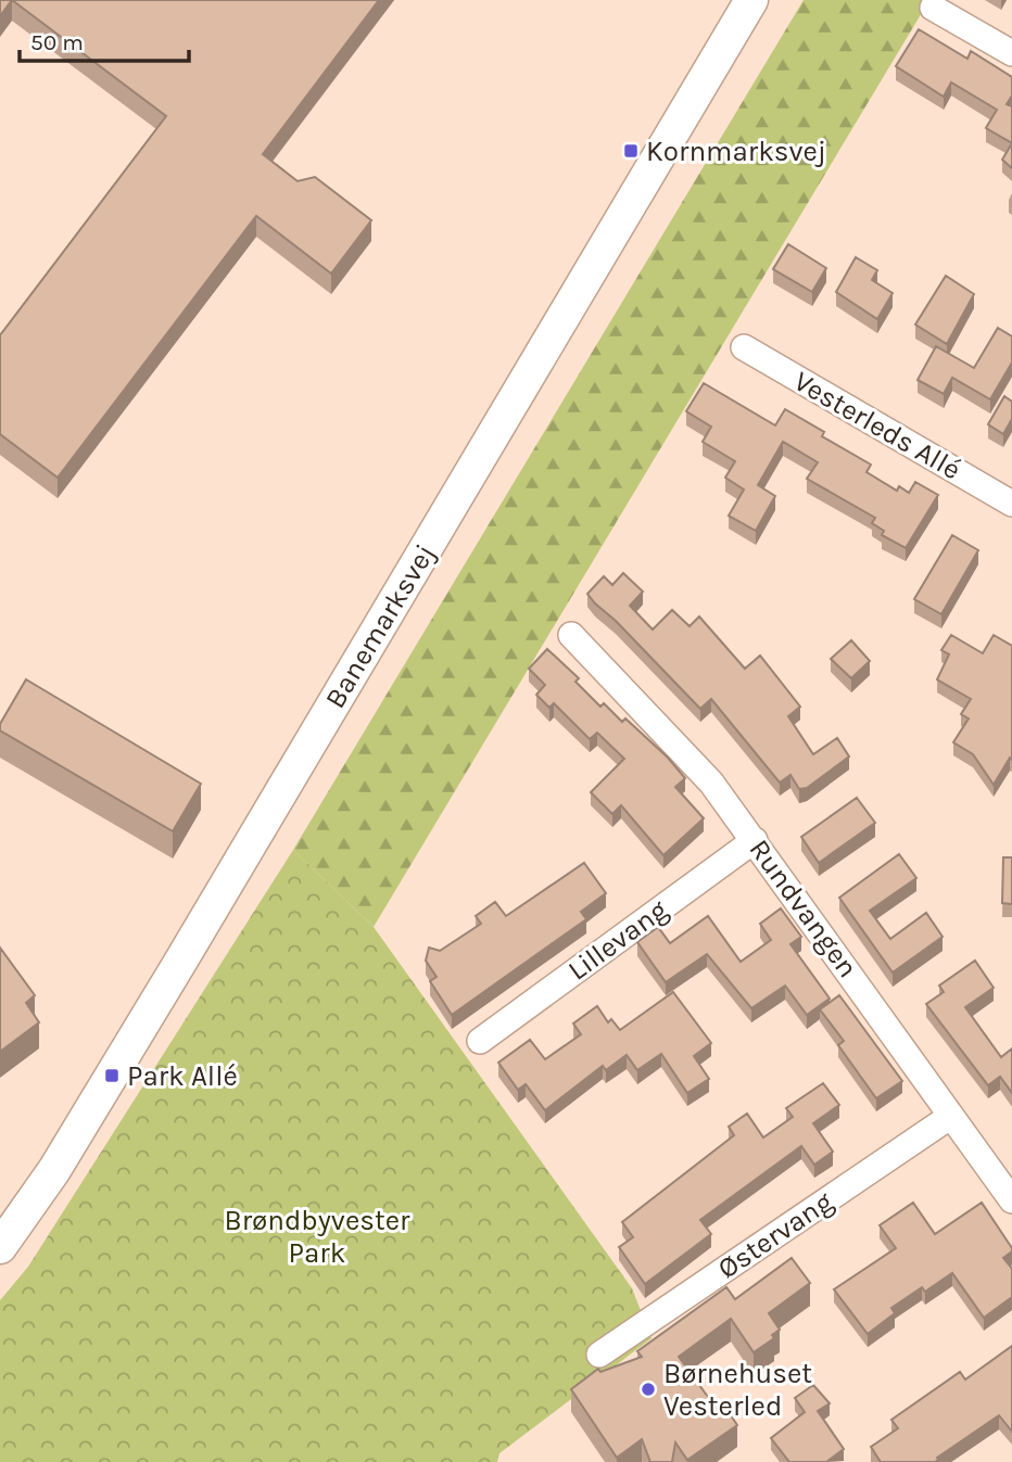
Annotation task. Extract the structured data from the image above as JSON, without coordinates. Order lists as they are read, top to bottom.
{
  "streets": {
    "street": [
      "Vesterleds Allé",
      "Banemarksvej",
      "Rundvangen",
      "Lillevang",
      "Østervang"
    ]
  },
  "crossings": [
    ["Rundvangen", "Lillevang"],
    ["Rundvangen", "Østervang"]
  ],
  "parks": ["Brøndbyvester Park"],
  "places": {
    "transit": ["Kornmarksvej", "Park Allé"],
    "other": ["Børnehuset Vesterled"]
  },
  "scale_bar": "50 m"
}
